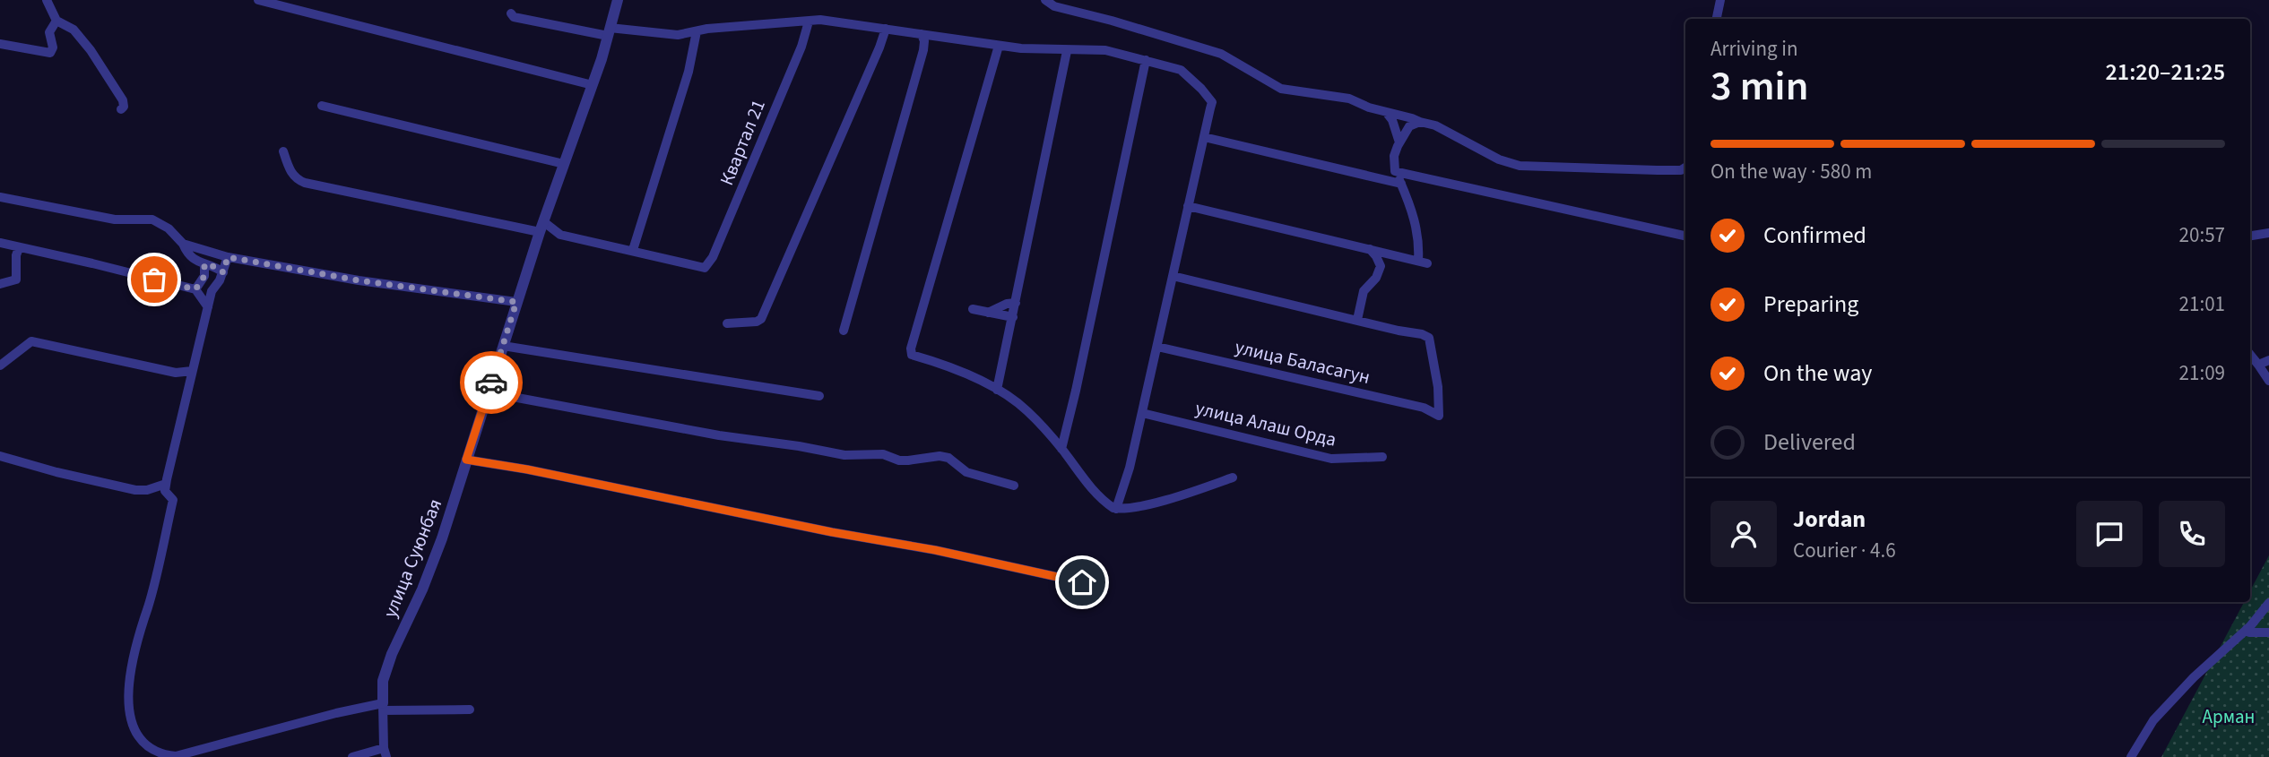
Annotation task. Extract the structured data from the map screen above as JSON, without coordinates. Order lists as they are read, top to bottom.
{
  "streets": {
    "street": [
      "Квартал 21",
      "улица Баласагун",
      "улица Алаш Орда",
      "улица Суюнбая"
    ]
  },
  "parks": ["Арман"],
  "page": {
    "heading": ["3 min", "Arriving in", "21:20–21:25"],
    "panel": ["Jordan", "Courier · 4.6"],
    "bar": "On the way · 580 m",
    "list": [
      ["Confirmed", "20:57"],
      ["Preparing", "21:01"],
      ["On the way", "21:09"],
      "Delivered"
    ]
  }
}
